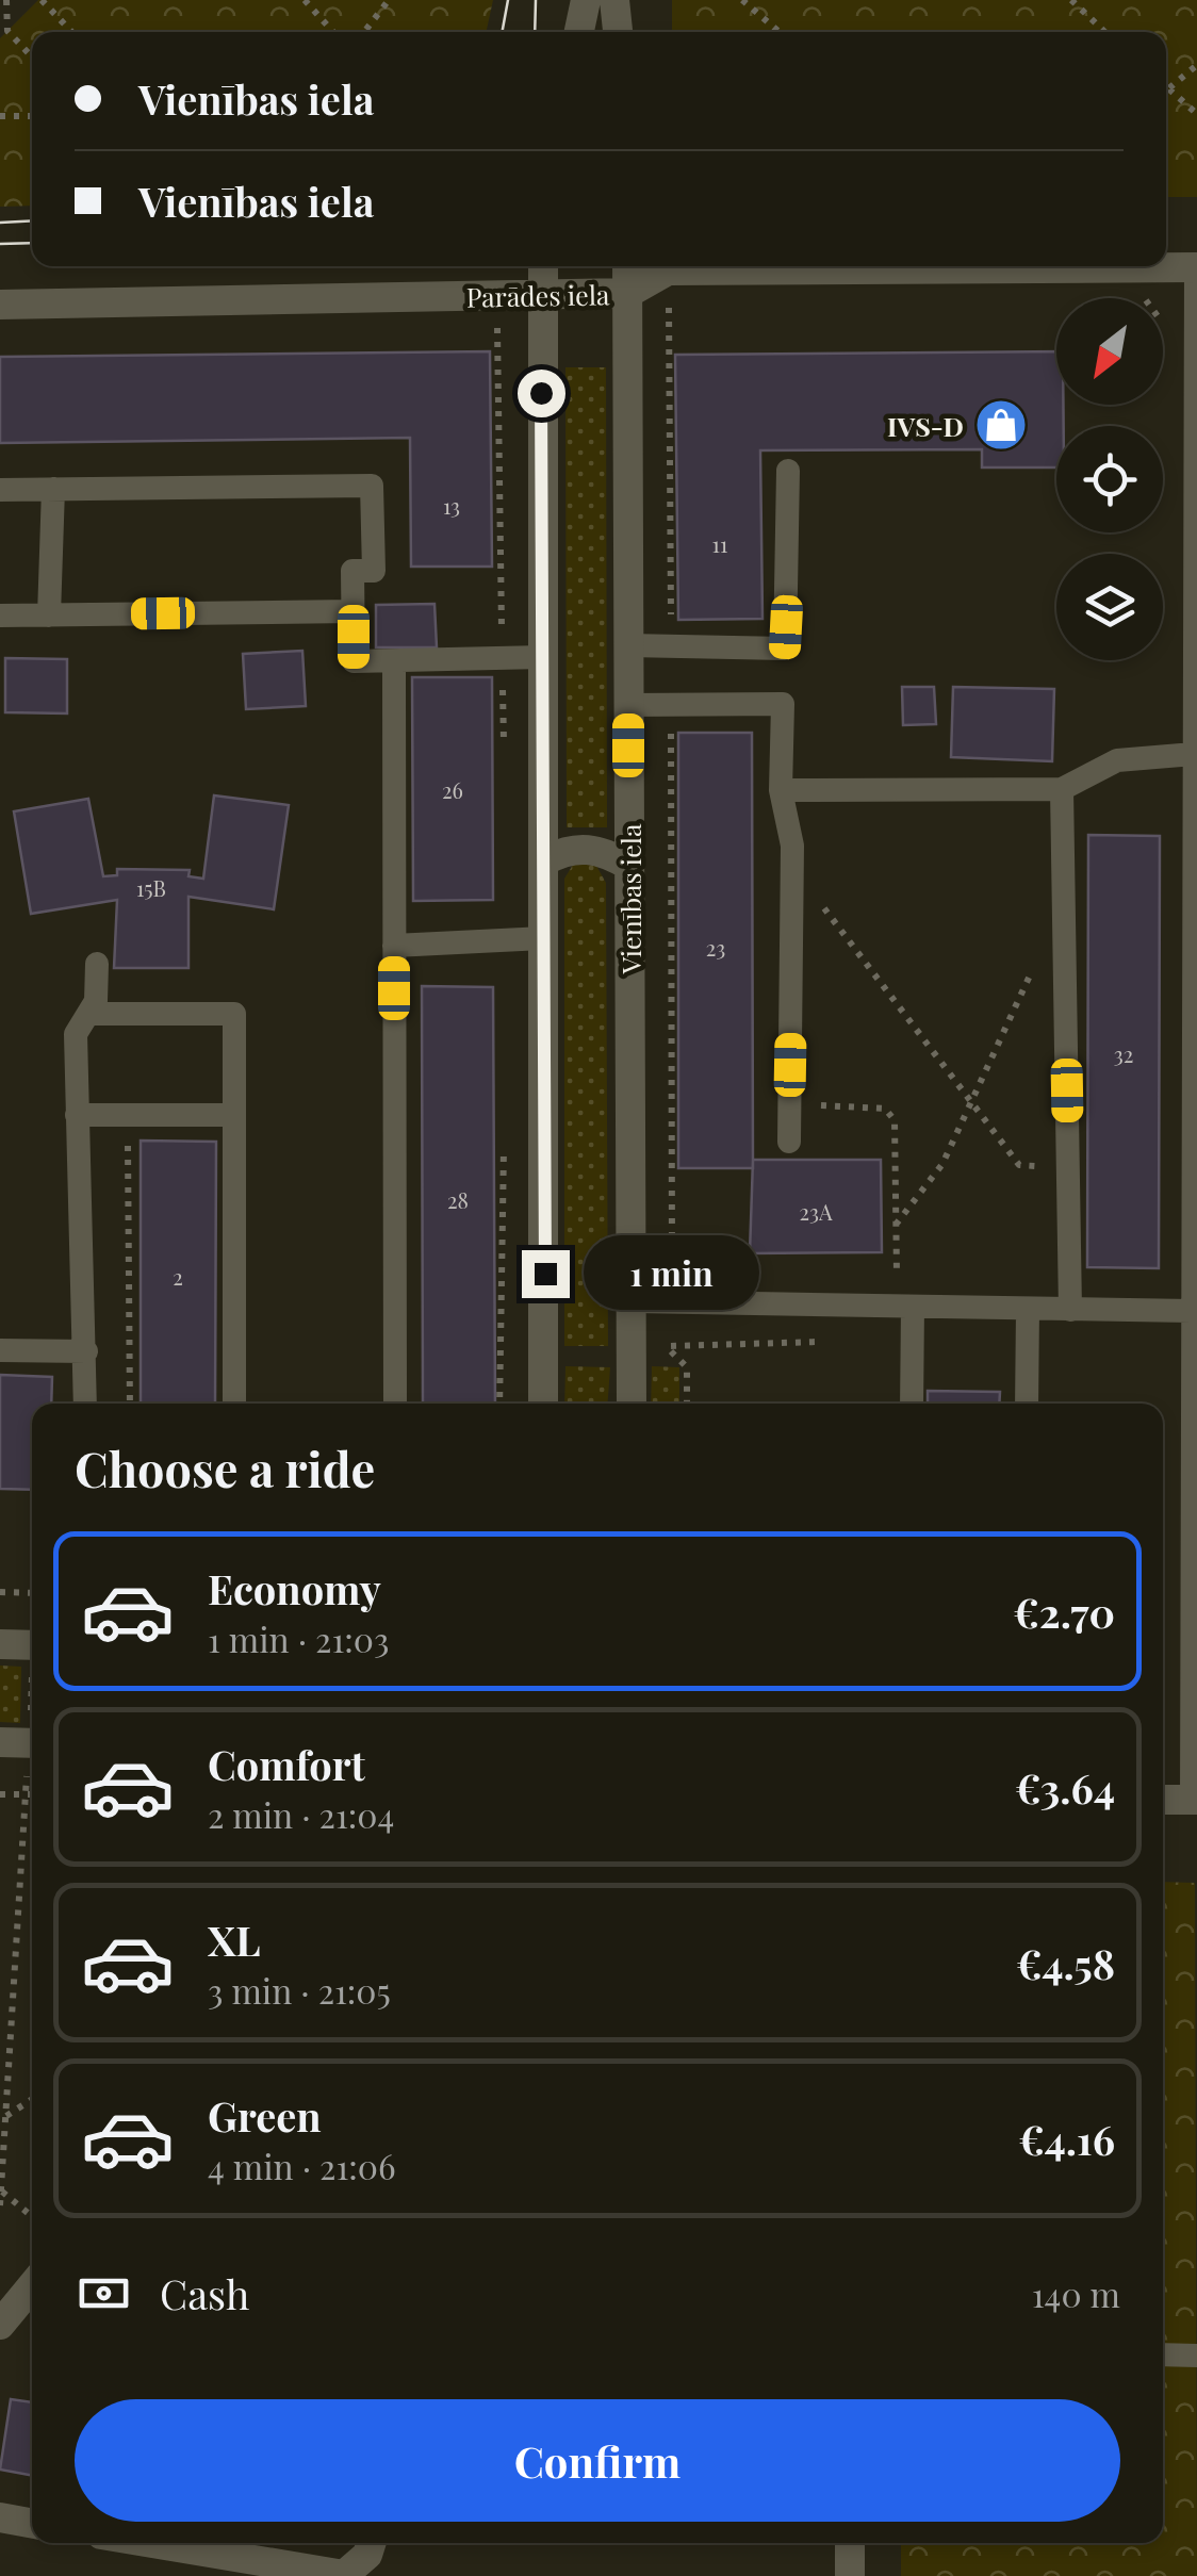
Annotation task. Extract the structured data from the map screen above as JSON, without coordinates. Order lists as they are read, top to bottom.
{
  "streets": {
    "street": ["Parādes iela", "Vienības iela"]
  },
  "crossings": [
    ["Parādes iela", "Vienības iela"]
  ],
  "places": {
    "shop": ["IVS-D"]
  },
  "house_numbers": [
    "13",
    "11",
    "26",
    "15B",
    "23",
    "32",
    "28",
    "23A",
    "2"
  ],
  "north": "bottom left",
  "page": {
    "banner": ["Vienības iela", "Vienības iela"],
    "bubble": "1 min",
    "heading": "Choose a ride",
    "list": [
      {
        "name": "Economy",
        "note": "1 min · 21:03",
        "value": "€2.70"
      },
      {
        "name": "Comfort",
        "note": "2 min · 21:04",
        "value": "€3.64"
      },
      {
        "name": "XL",
        "note": "3 min · 21:05",
        "value": "€4.58"
      },
      {
        "name": "Green",
        "note": "4 min · 21:06",
        "value": "€4.16"
      }
    ],
    "pay": ["Cash", "140 m"],
    "buttons": "Confirm"
  }
}
